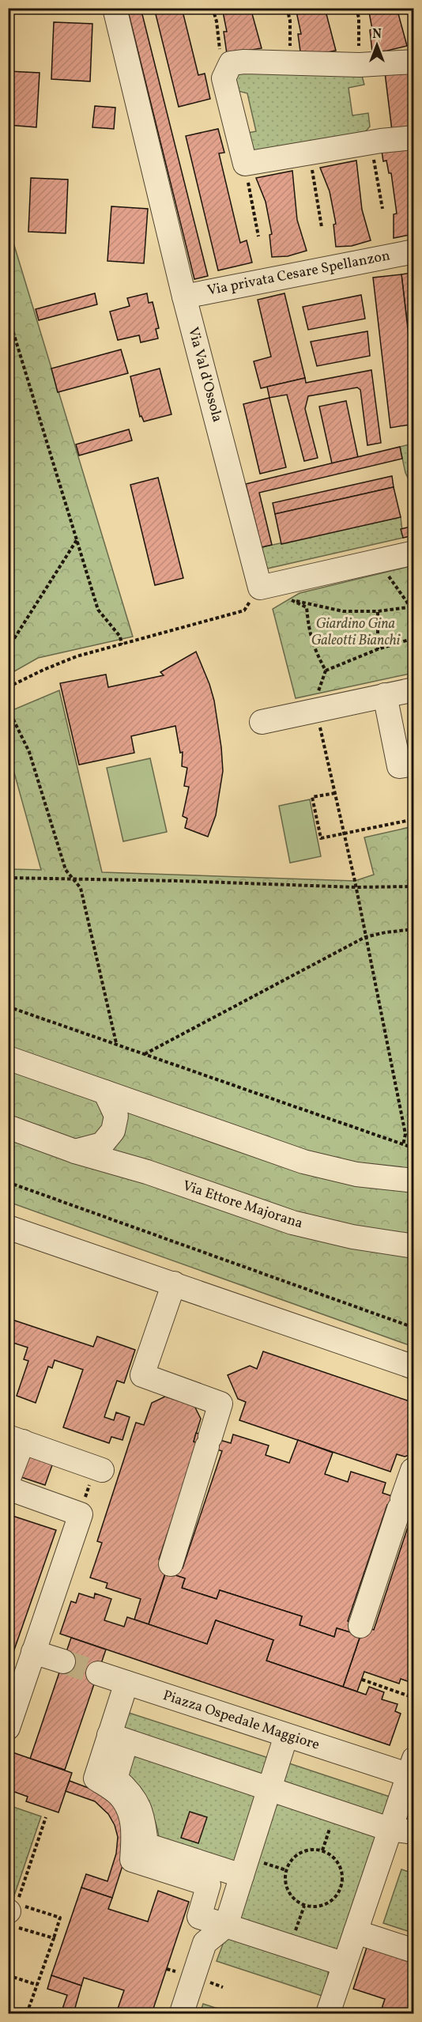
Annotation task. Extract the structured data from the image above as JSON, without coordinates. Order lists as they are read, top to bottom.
{
  "streets": {
    "street": [
      "Via privata Cesare Spellanzon",
      "Via Val d'Ossola",
      "Via Ettore Majorana",
      "Piazza Ospedale Maggiore"
    ]
  },
  "crossings": [
    ["Via privata Cesare Spellanzon", "Via Val d'Ossola"]
  ],
  "parks": ["Giardino Gina Galeotti Bianchi"],
  "north": "top"
}
